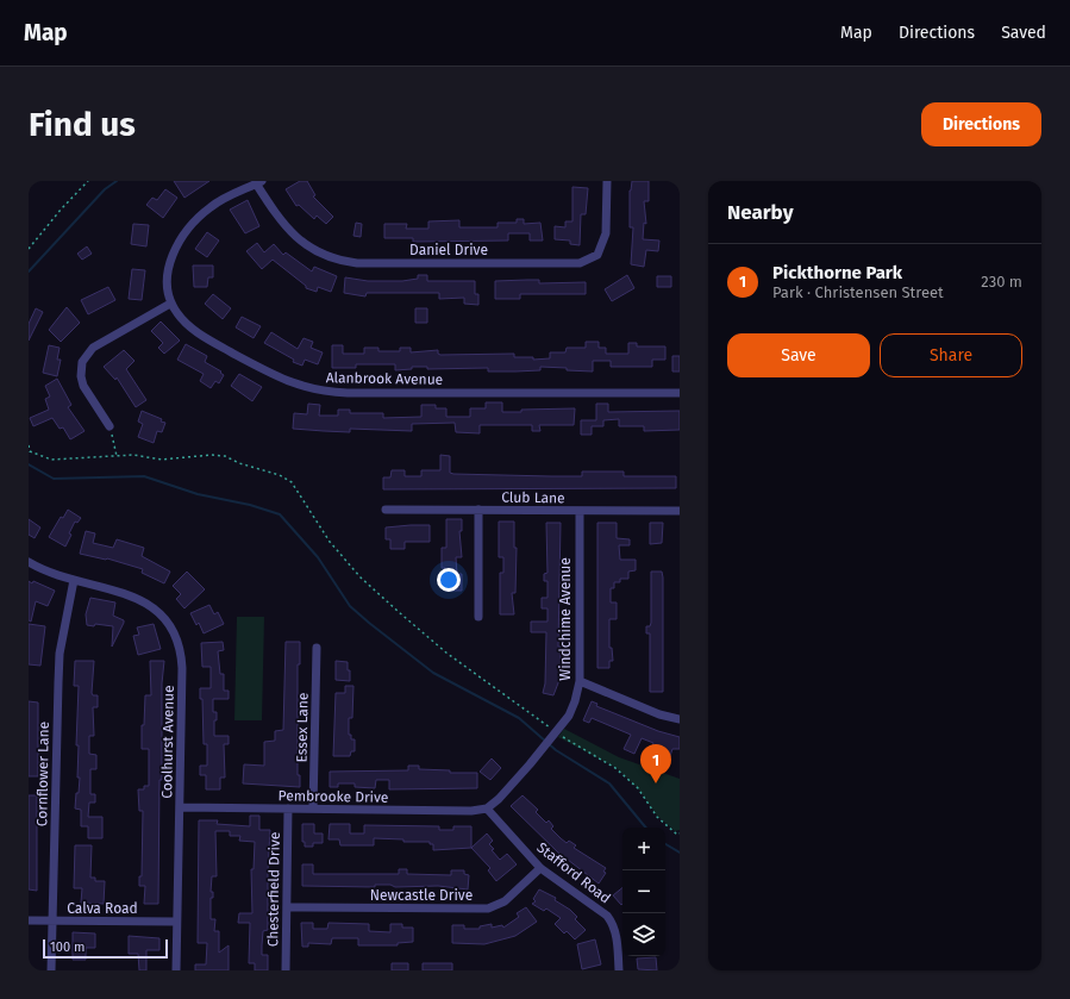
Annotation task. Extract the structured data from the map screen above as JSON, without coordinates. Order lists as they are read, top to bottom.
{
  "streets": {
    "street": [
      "Daniel Drive",
      "Alanbrook Avenue",
      "Club Lane",
      "Windchime Avenue",
      "Essex Lane",
      "Coolhurst Avenue",
      "Cornflower Lane",
      "Pembrooke Drive",
      "Stafford Road",
      "Chesterfield Drive",
      "Newcastle Drive",
      "Calva Road"
    ]
  },
  "crossings": [
    ["Daniel Drive", "Alanbrook Avenue"],
    ["Club Lane", "Windchime Avenue"],
    ["Windchime Avenue", "Pembrooke Drive"],
    ["Windchime Avenue", "Stafford Road"],
    ["Essex Lane", "Pembrooke Drive"],
    ["Coolhurst Avenue", "Cornflower Lane"],
    ["Coolhurst Avenue", "Pembrooke Drive"],
    ["Coolhurst Avenue", "Calva Road"],
    ["Cornflower Lane", "Calva Road"],
    ["Pembrooke Drive", "Stafford Road"],
    ["Pembrooke Drive", "Chesterfield Drive"],
    ["Stafford Road", "Newcastle Drive"],
    ["Chesterfield Drive", "Newcastle Drive"]
  ],
  "scale_bar": "100 m",
  "page": {
    "header": "Map",
    "nav": ["Map", "Directions", "Saved"],
    "buttons": [
      "Directions",
      ["Save", "Share"]
    ],
    "title": "Find us",
    "heading": "Nearby",
    "list": [
      {
        "mark": "1",
        "name": "Pickthorne Park",
        "note": "Park · Christensen Street",
        "value": "230 m"
      }
    ],
    "pins": "1",
    "map_buttons": ["+", "−"],
    "scale": "100 m"
  }
}
